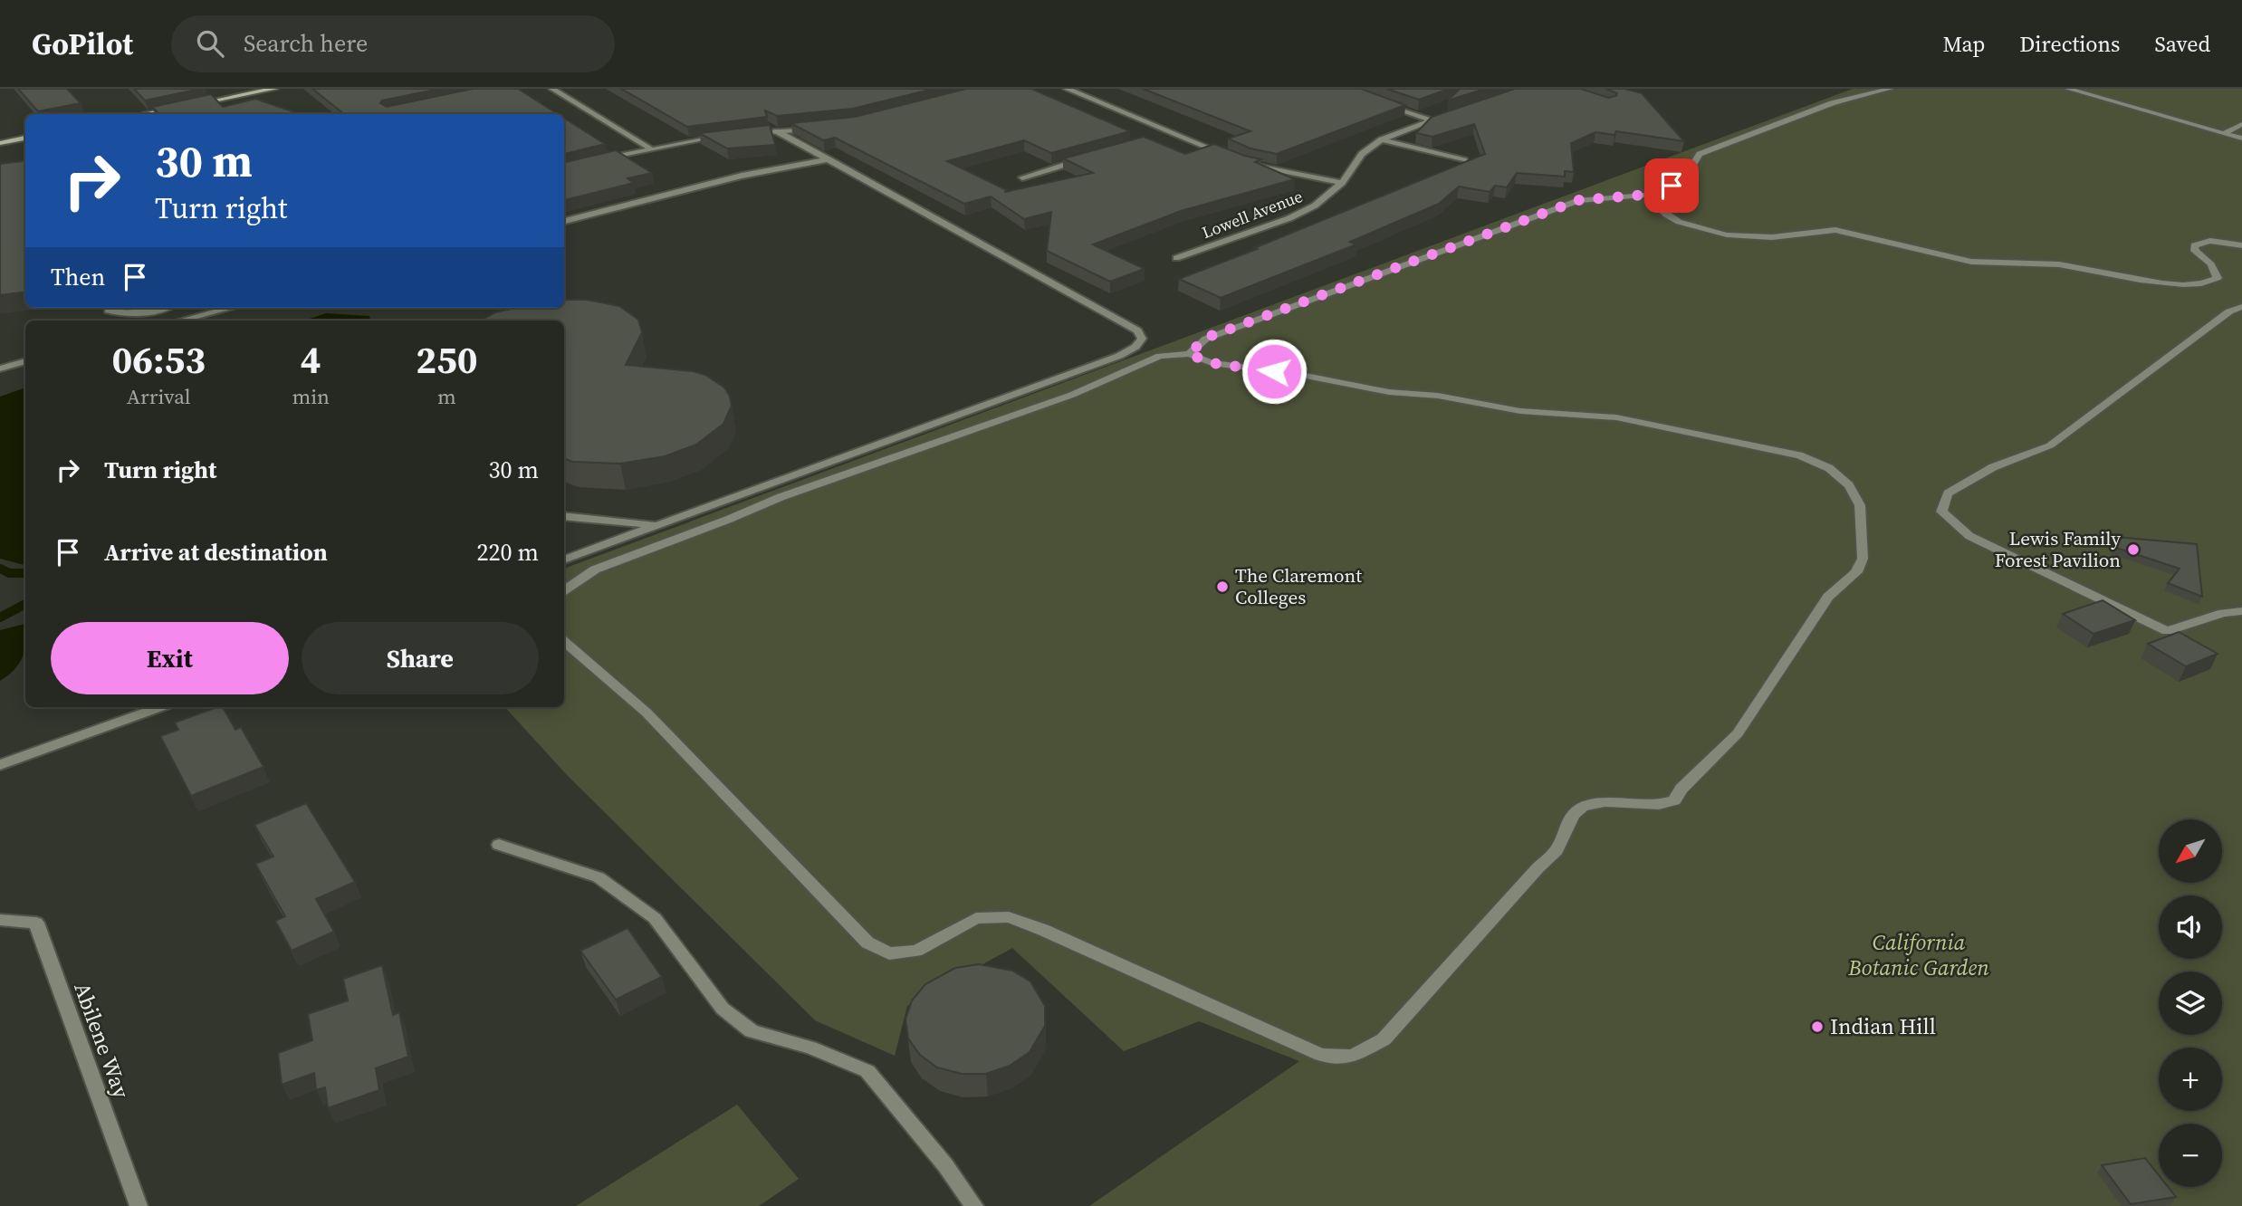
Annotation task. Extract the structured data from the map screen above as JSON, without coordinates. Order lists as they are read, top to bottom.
{
  "streets": {
    "street": ["Lowell Avenue", "Abilene Way"]
  },
  "parks": ["California Botanic Garden"],
  "places": ["Lewis Family Forest Pavilion", "The Claremont Colleges", "Indian Hill"],
  "north": "bottom left",
  "page": {
    "header": "GoPilot",
    "search": "Search here",
    "nav": ["Map", "Directions", "Saved"],
    "turn": ["30 m", "Turn right"],
    "then": "Then",
    "eta": [
      "06:53",
      "Arrival",
      "4",
      "min",
      "250",
      "m"
    ],
    "list": [
      {
        "name": "Turn right",
        "value": "30 m"
      },
      {
        "name": "Arrive at destination",
        "value": "220 m"
      }
    ],
    "buttons": ["Exit", "Share"],
    "map_buttons": ["+", "−"]
  }
}
